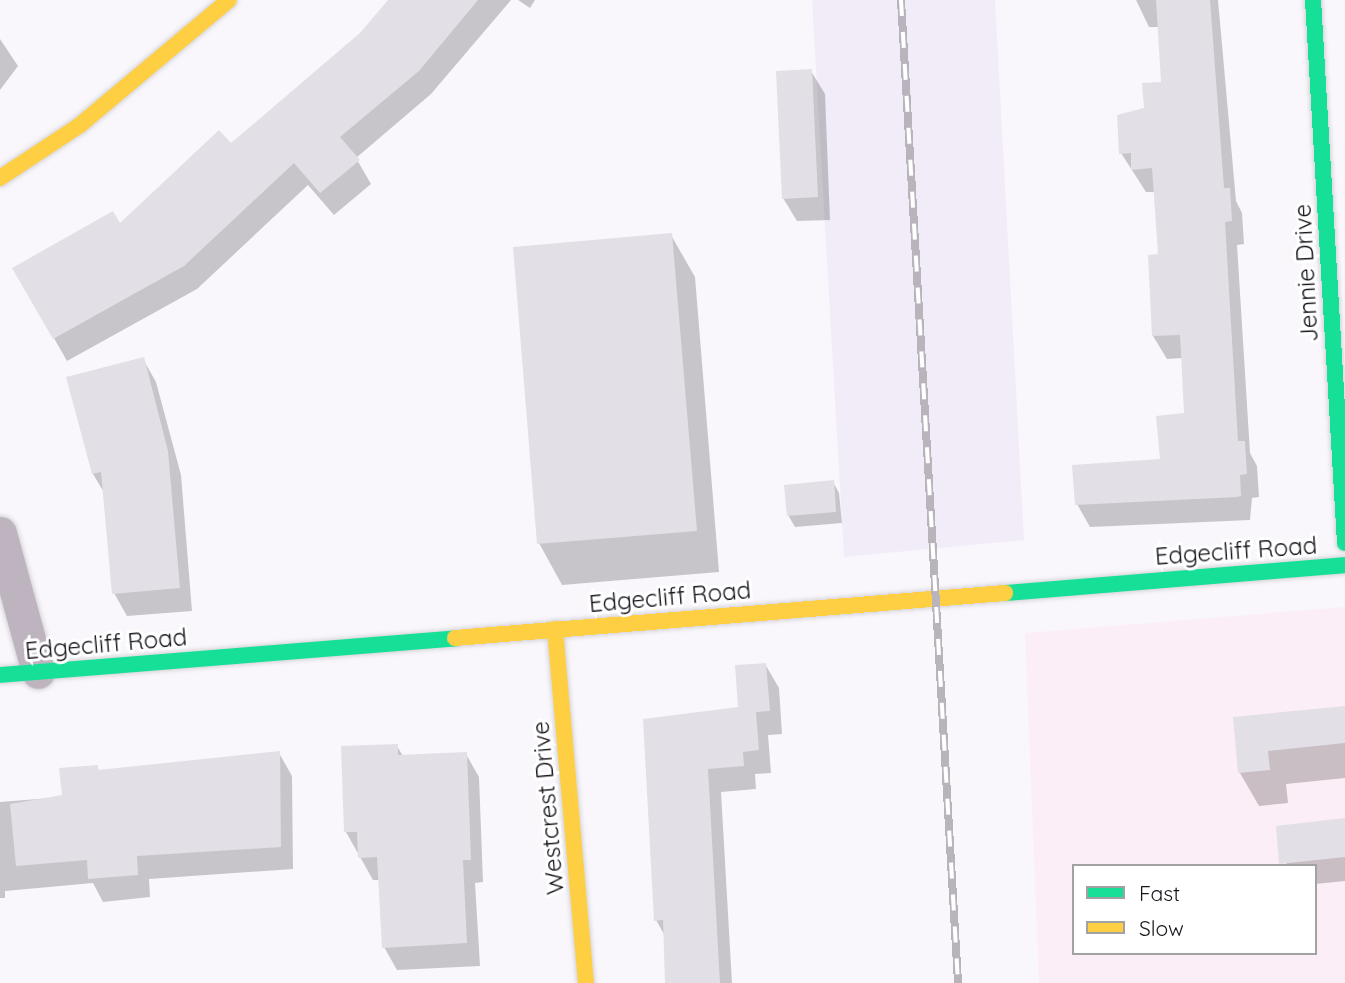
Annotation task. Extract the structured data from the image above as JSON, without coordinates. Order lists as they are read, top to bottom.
{
  "streets": {
    "street": ["Jennie Drive", "Edgecliff Road", "Westcrest Drive"]
  },
  "crossings": [
    ["Edgecliff Road", "Westcrest Drive"]
  ],
  "legend": ["Fast", "Slow"]
}
